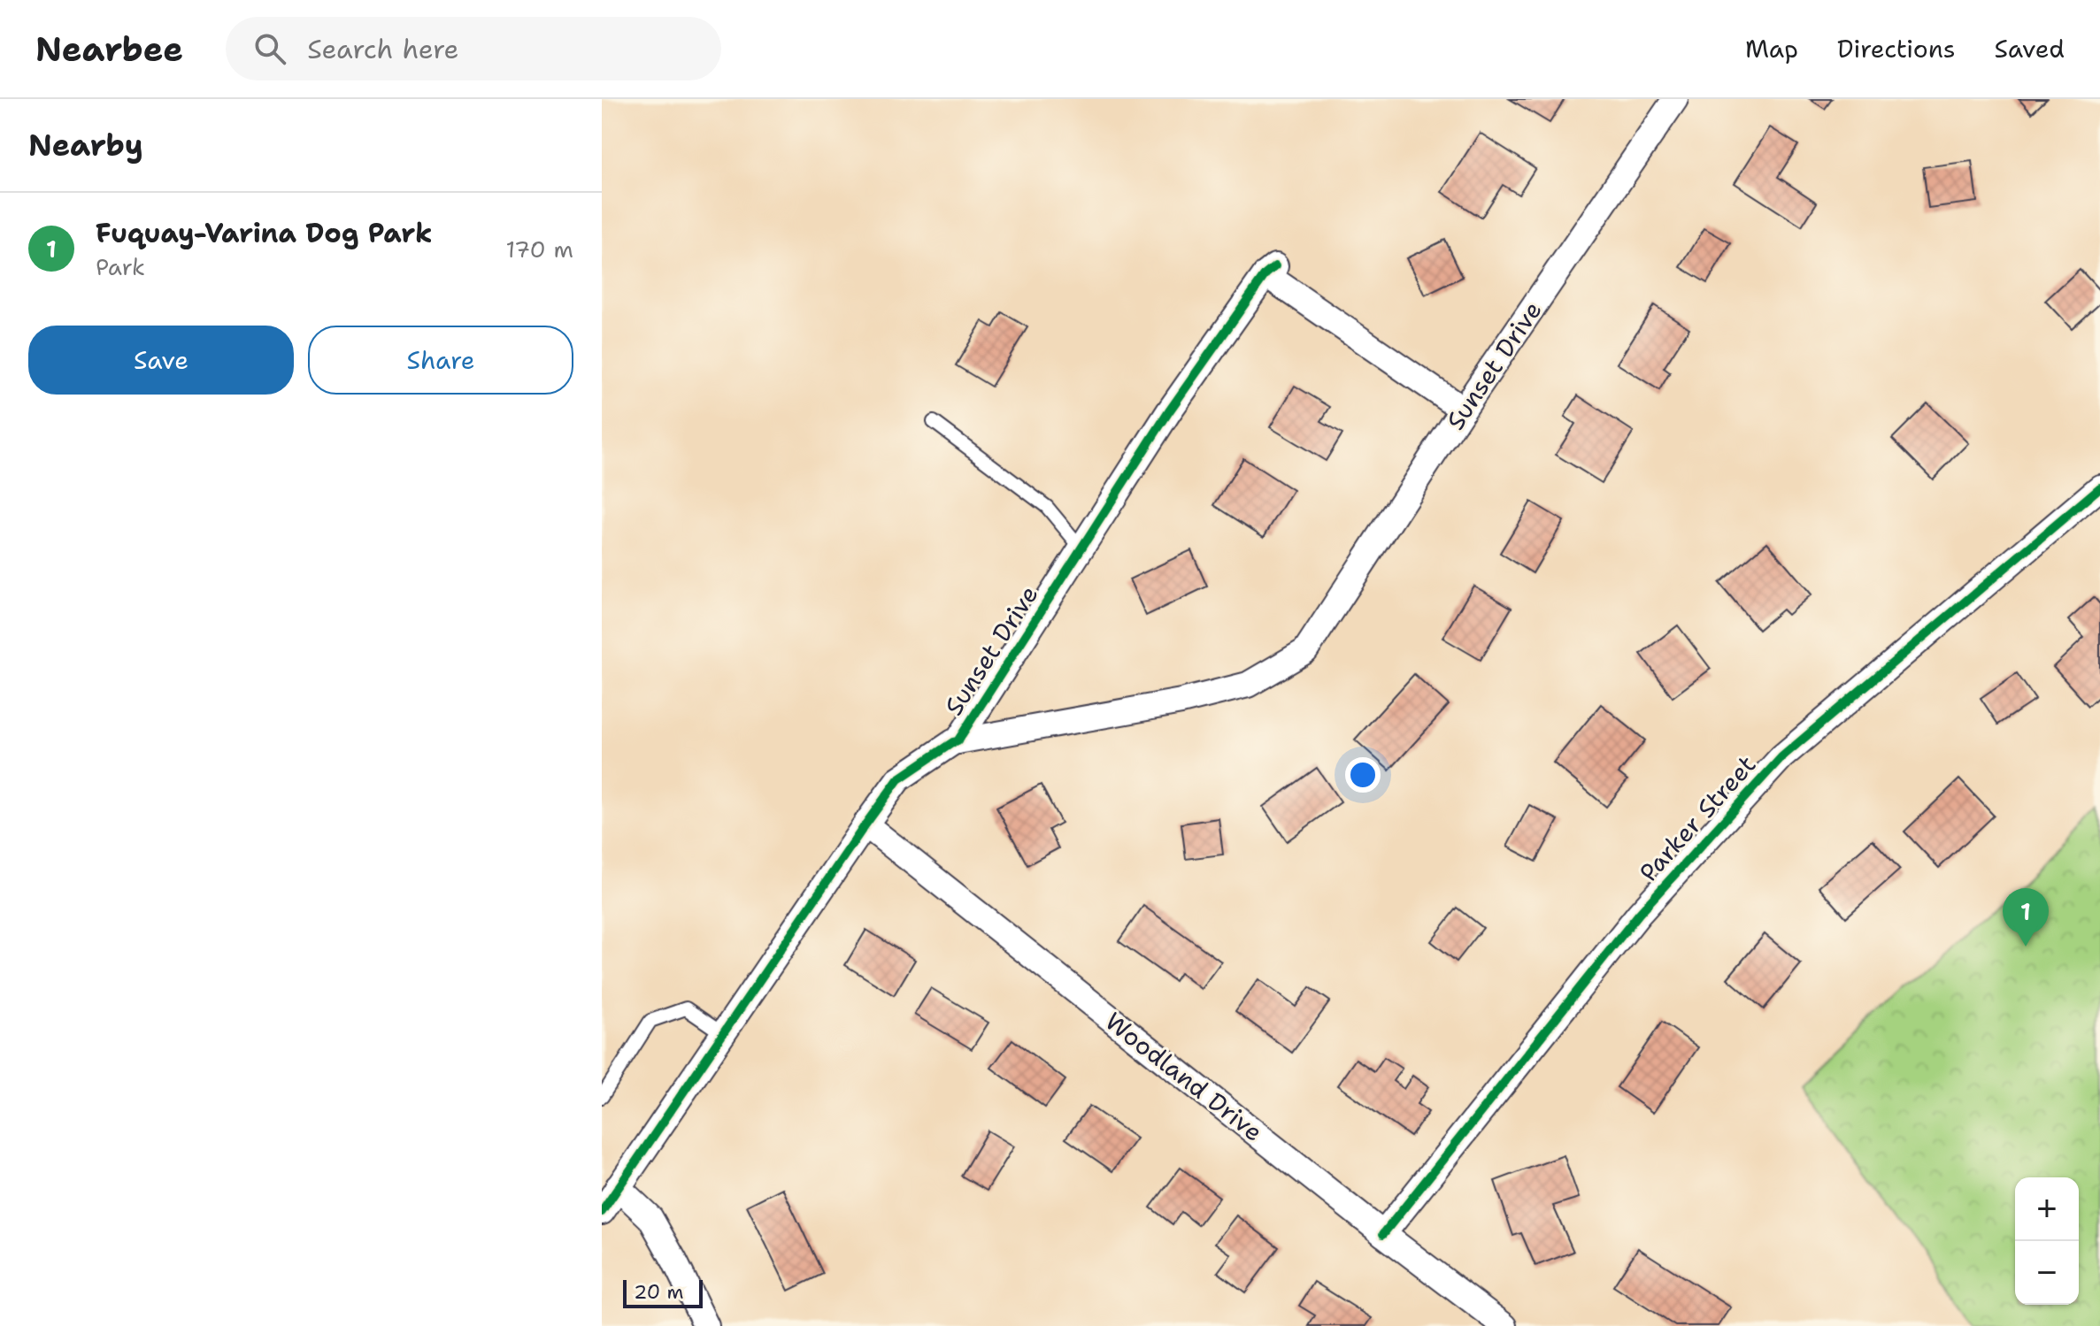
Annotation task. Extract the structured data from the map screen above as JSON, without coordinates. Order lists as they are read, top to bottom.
{
  "streets": {
    "street": ["Sunset Drive", "Parker Street", "Woodland Drive"]
  },
  "crossings": [
    ["Sunset Drive", "Woodland Drive"],
    ["Parker Street", "Woodland Drive"]
  ],
  "scale_bar": "20 m",
  "page": {
    "header": "Nearbee",
    "search": "Search here",
    "nav": ["Map", "Directions", "Saved"],
    "heading": "Nearby",
    "list": [
      {
        "mark": "1",
        "name": "Fuquay-Varina Dog Park",
        "note": "Park",
        "value": "170 m"
      }
    ],
    "buttons": ["Save", "Share"],
    "pins": "1",
    "map_buttons": ["+", "−"],
    "scale": "20 m"
  }
}
